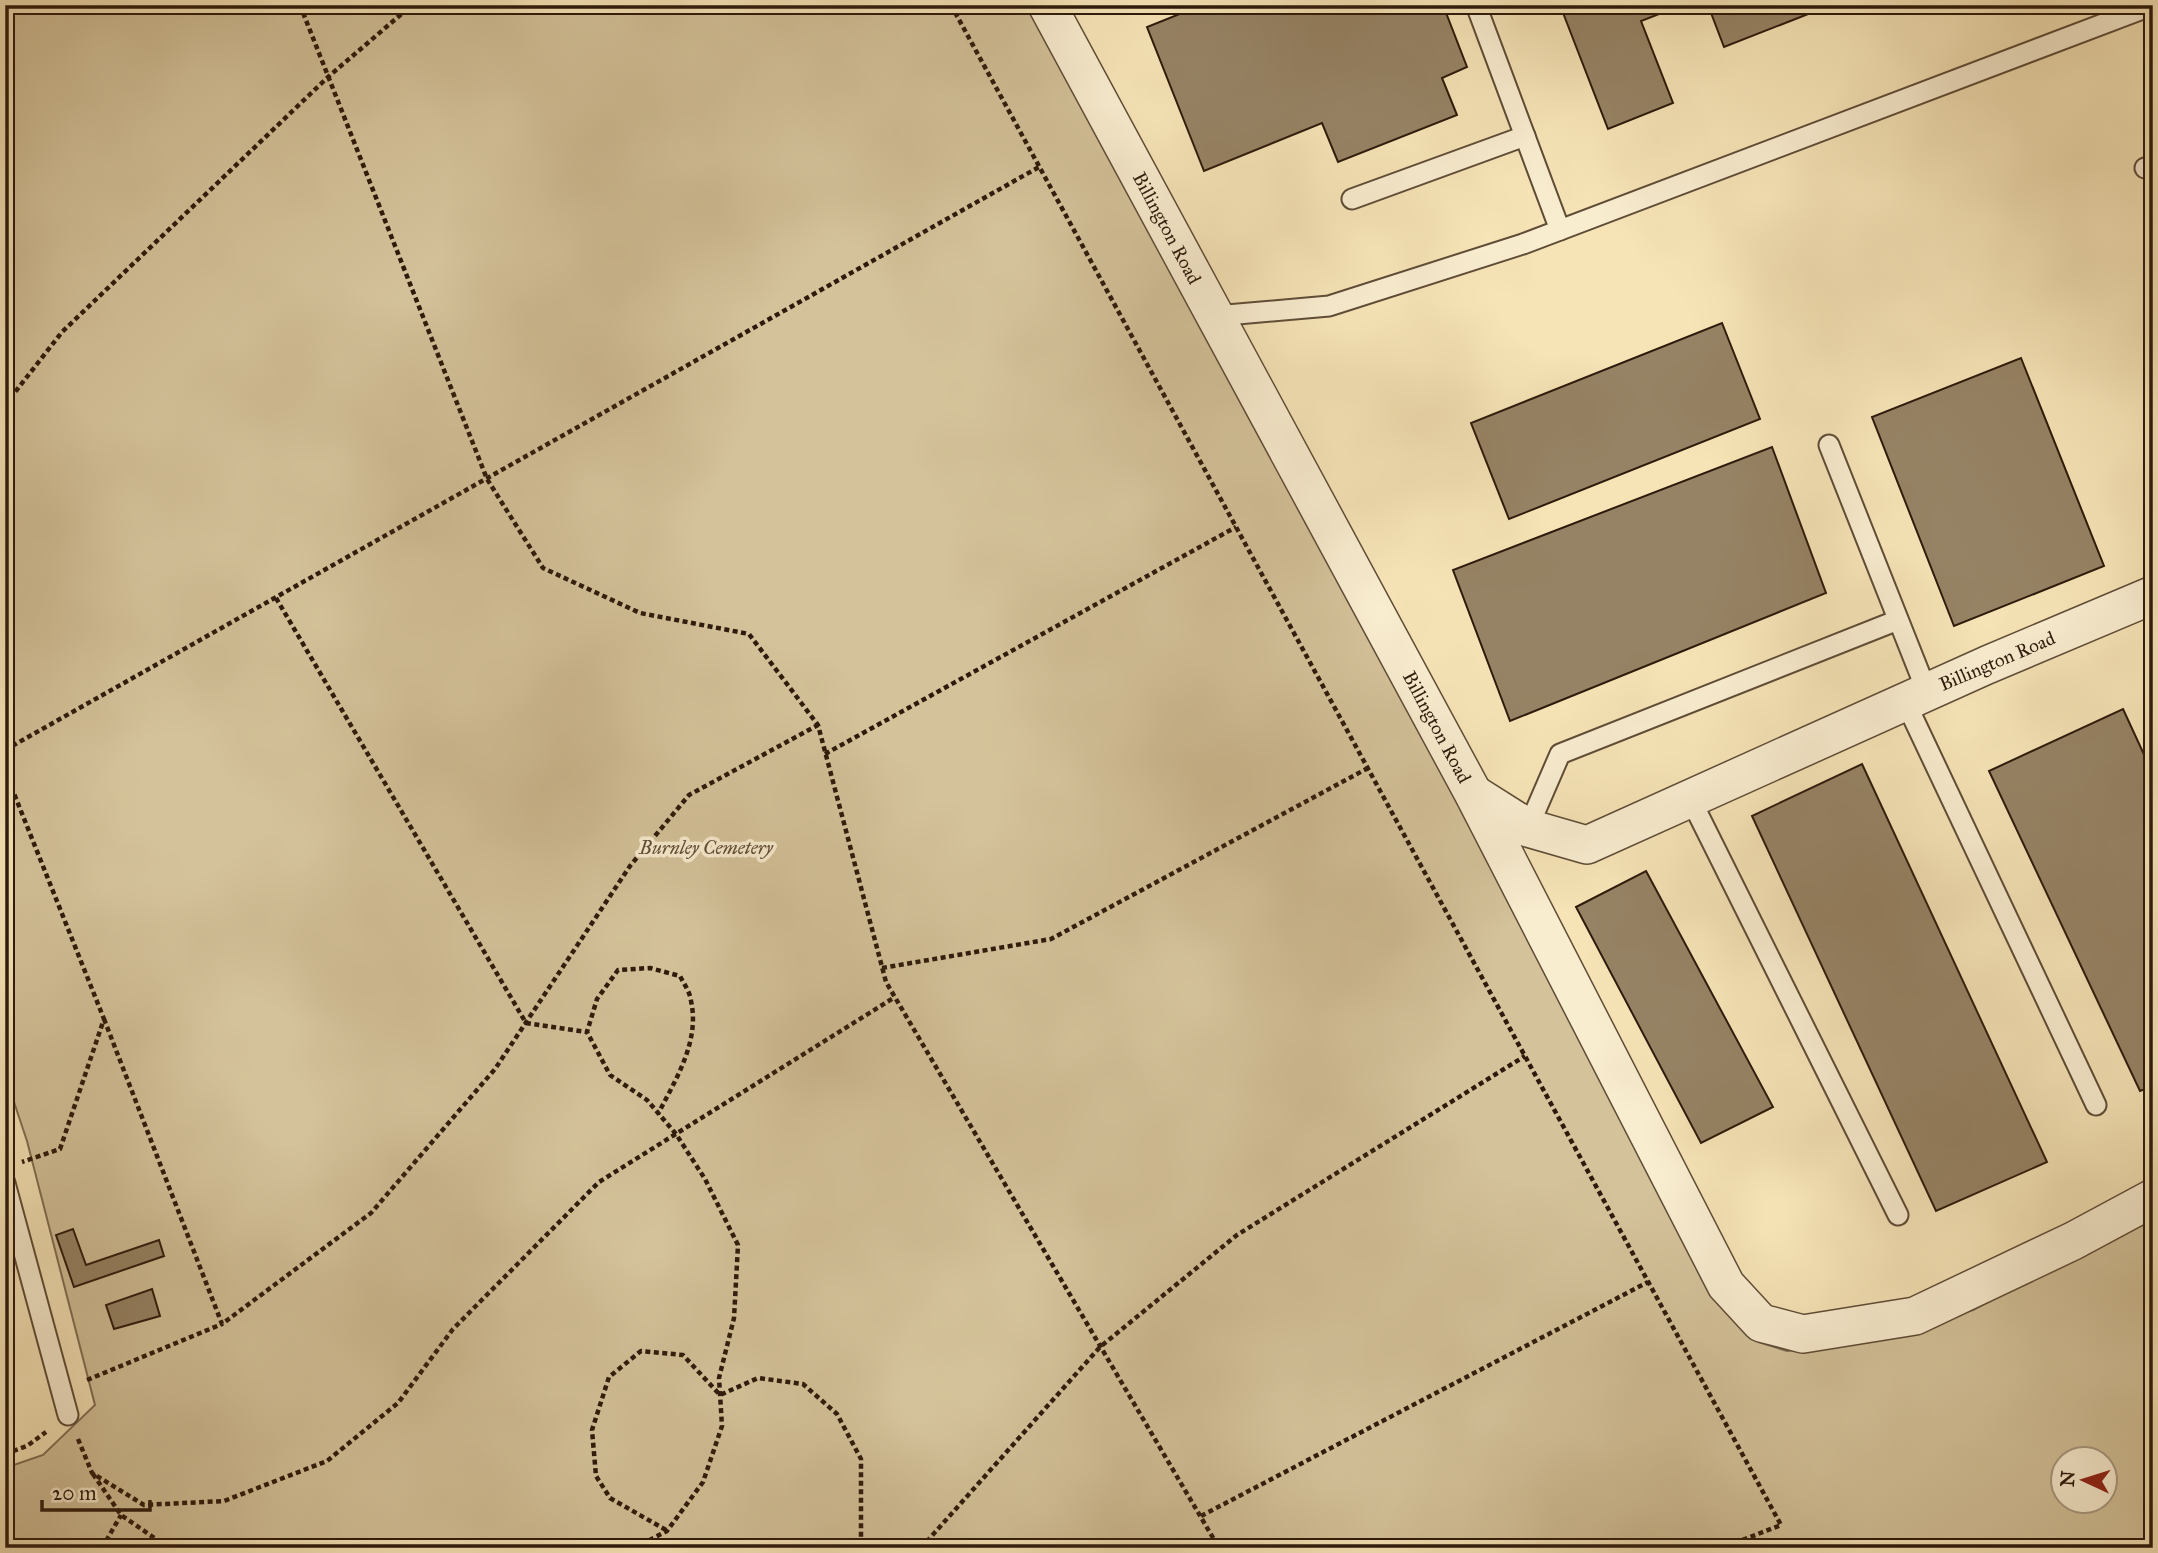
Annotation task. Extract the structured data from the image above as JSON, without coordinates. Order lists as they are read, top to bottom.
{
  "streets": {
    "street": ["Billington Road"]
  },
  "parks": ["Burnley Cemetery"],
  "scale_bar": "20 m",
  "north": "left"
}
